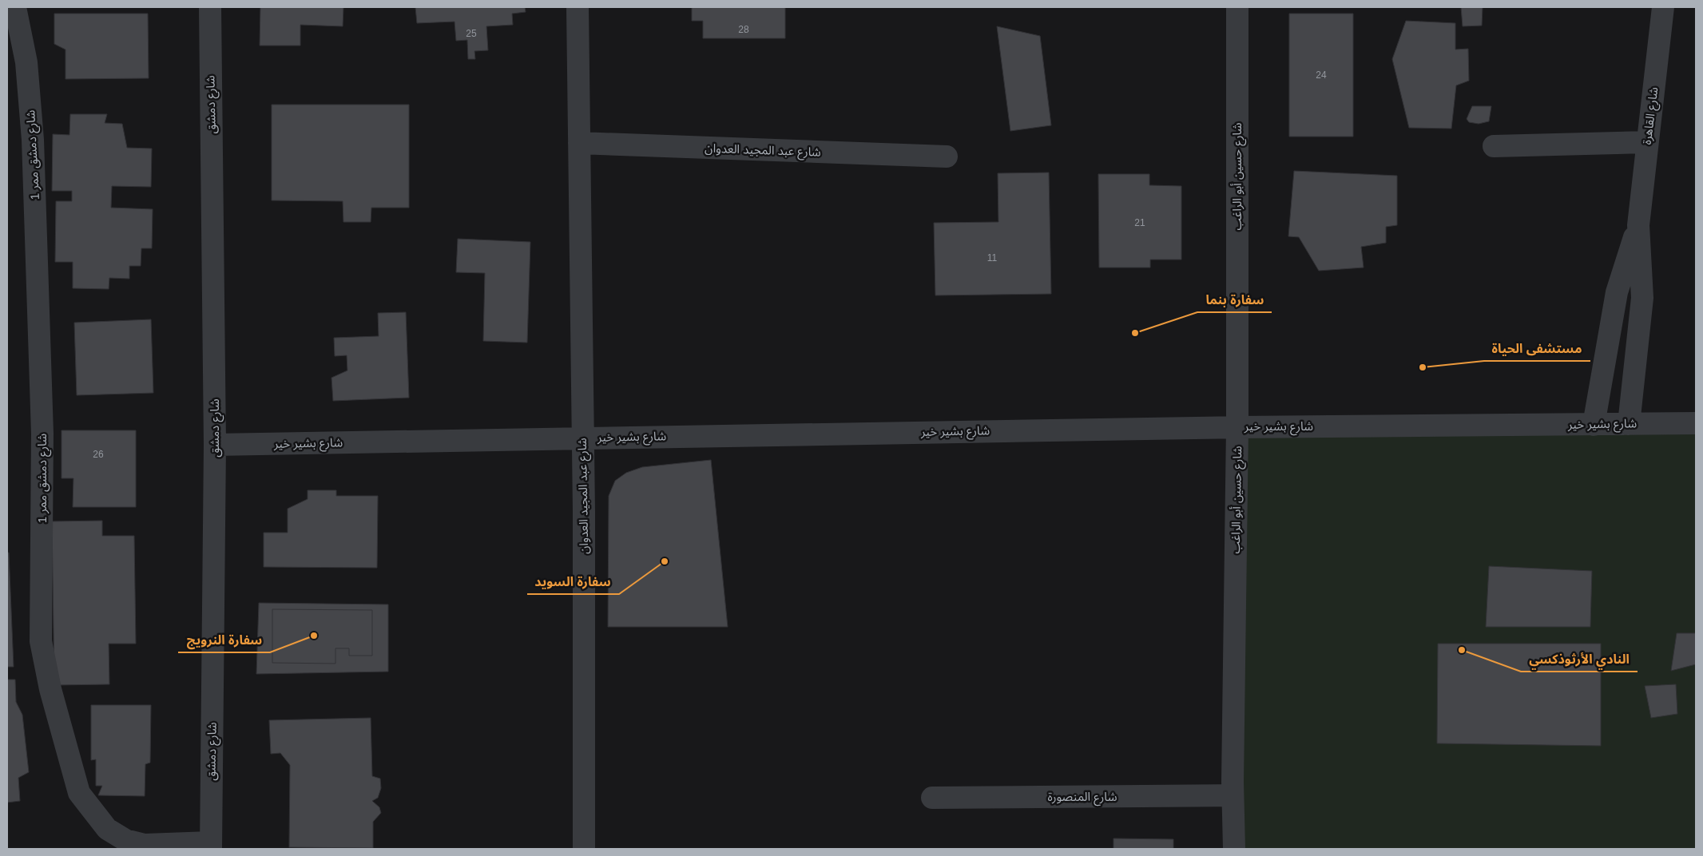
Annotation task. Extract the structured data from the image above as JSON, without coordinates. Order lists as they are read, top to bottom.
{
  "streets": {
    "street": [
      "شارع دمشق",
      "شارع القاهرة",
      "شارع عبد المجيد العدوان",
      "شارع دمشق ممر 1",
      "شارع حسين أبو الراغب",
      "شارع بشير خير",
      "شارع المنصورة"
    ]
  },
  "crossings": [
    ["شارع دمشق", "شارع دمشق ممر 1"],
    ["شارع دمشق", "شارع بشير خير"],
    ["شارع القاهرة", "شارع بشير خير"],
    ["شارع عبد المجيد العدوان", "شارع بشير خير"],
    ["شارع حسين أبو الراغب", "شارع بشير خير"],
    ["شارع حسين أبو الراغب", "شارع المنصورة"]
  ],
  "places": [
    "سفارة بنما",
    "مستشفى الحياة",
    "سفارة السويد",
    "سفارة النرويج",
    "النادي الأرثوذكسي"
  ],
  "house_numbers": [
    "28",
    "25",
    "24",
    "21",
    "11",
    "26"
  ]
}
